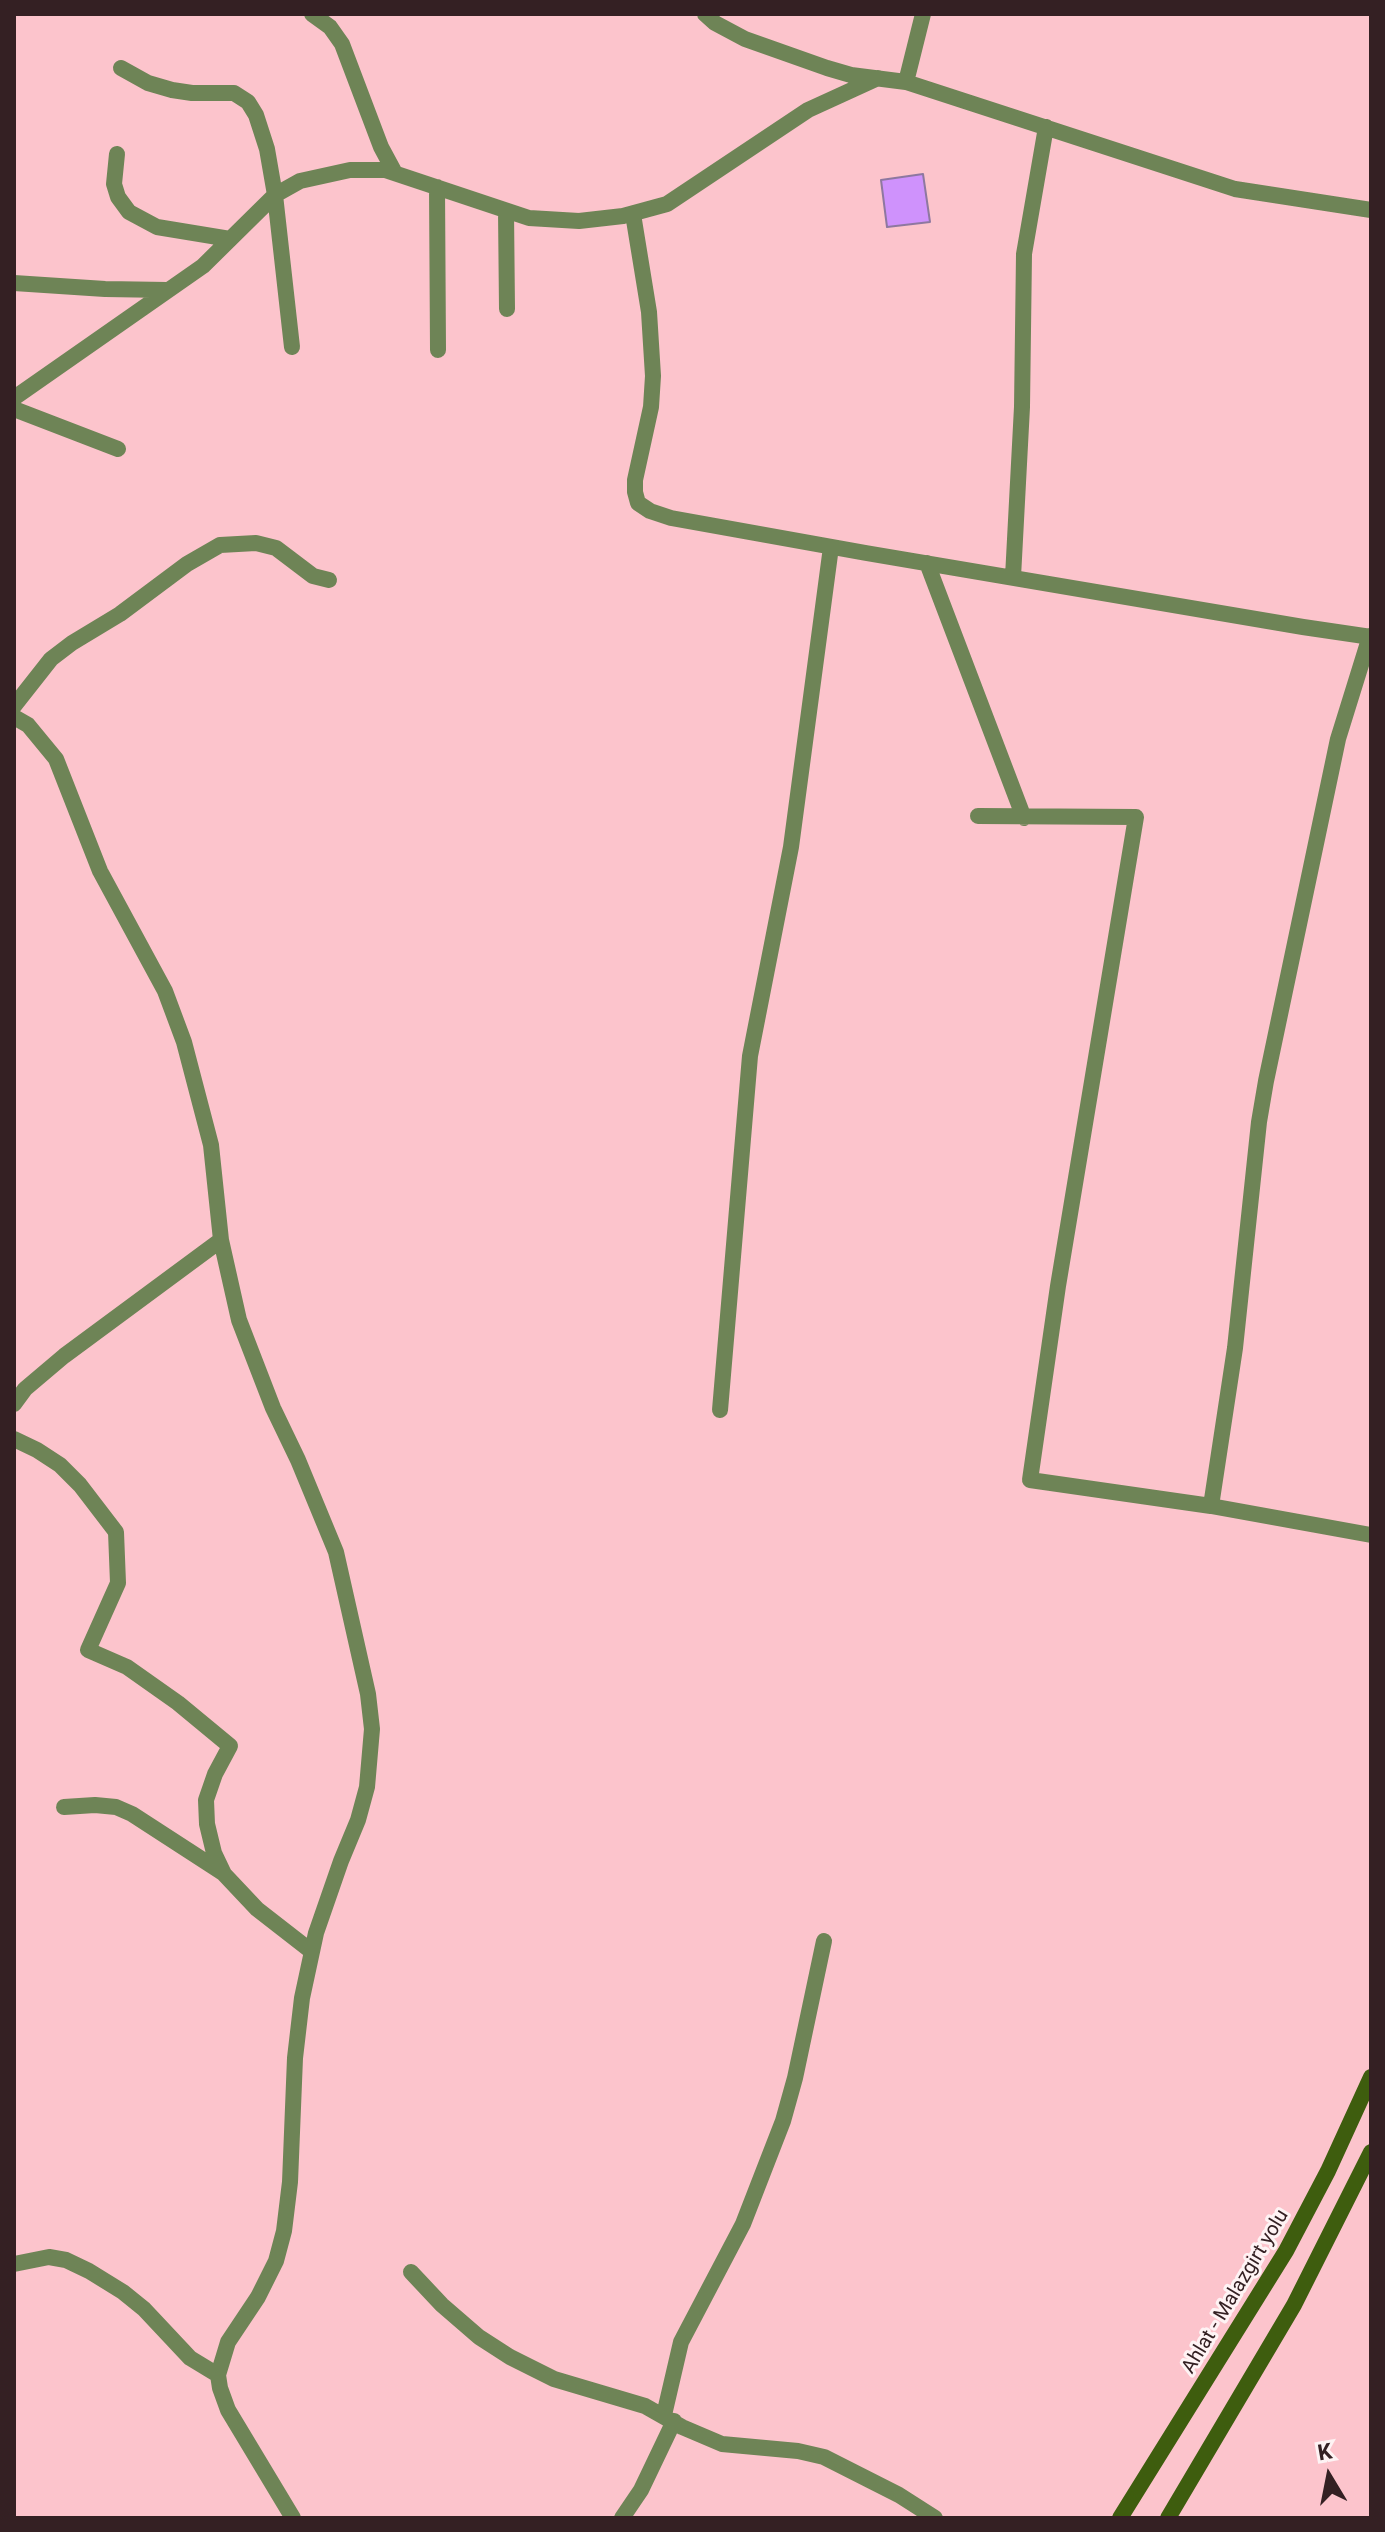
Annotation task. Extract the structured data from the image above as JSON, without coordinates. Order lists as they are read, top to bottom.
{
  "streets": {
    "main road": ["Ahlat - Malazgirt yolu"]
  },
  "north": "top"
}
